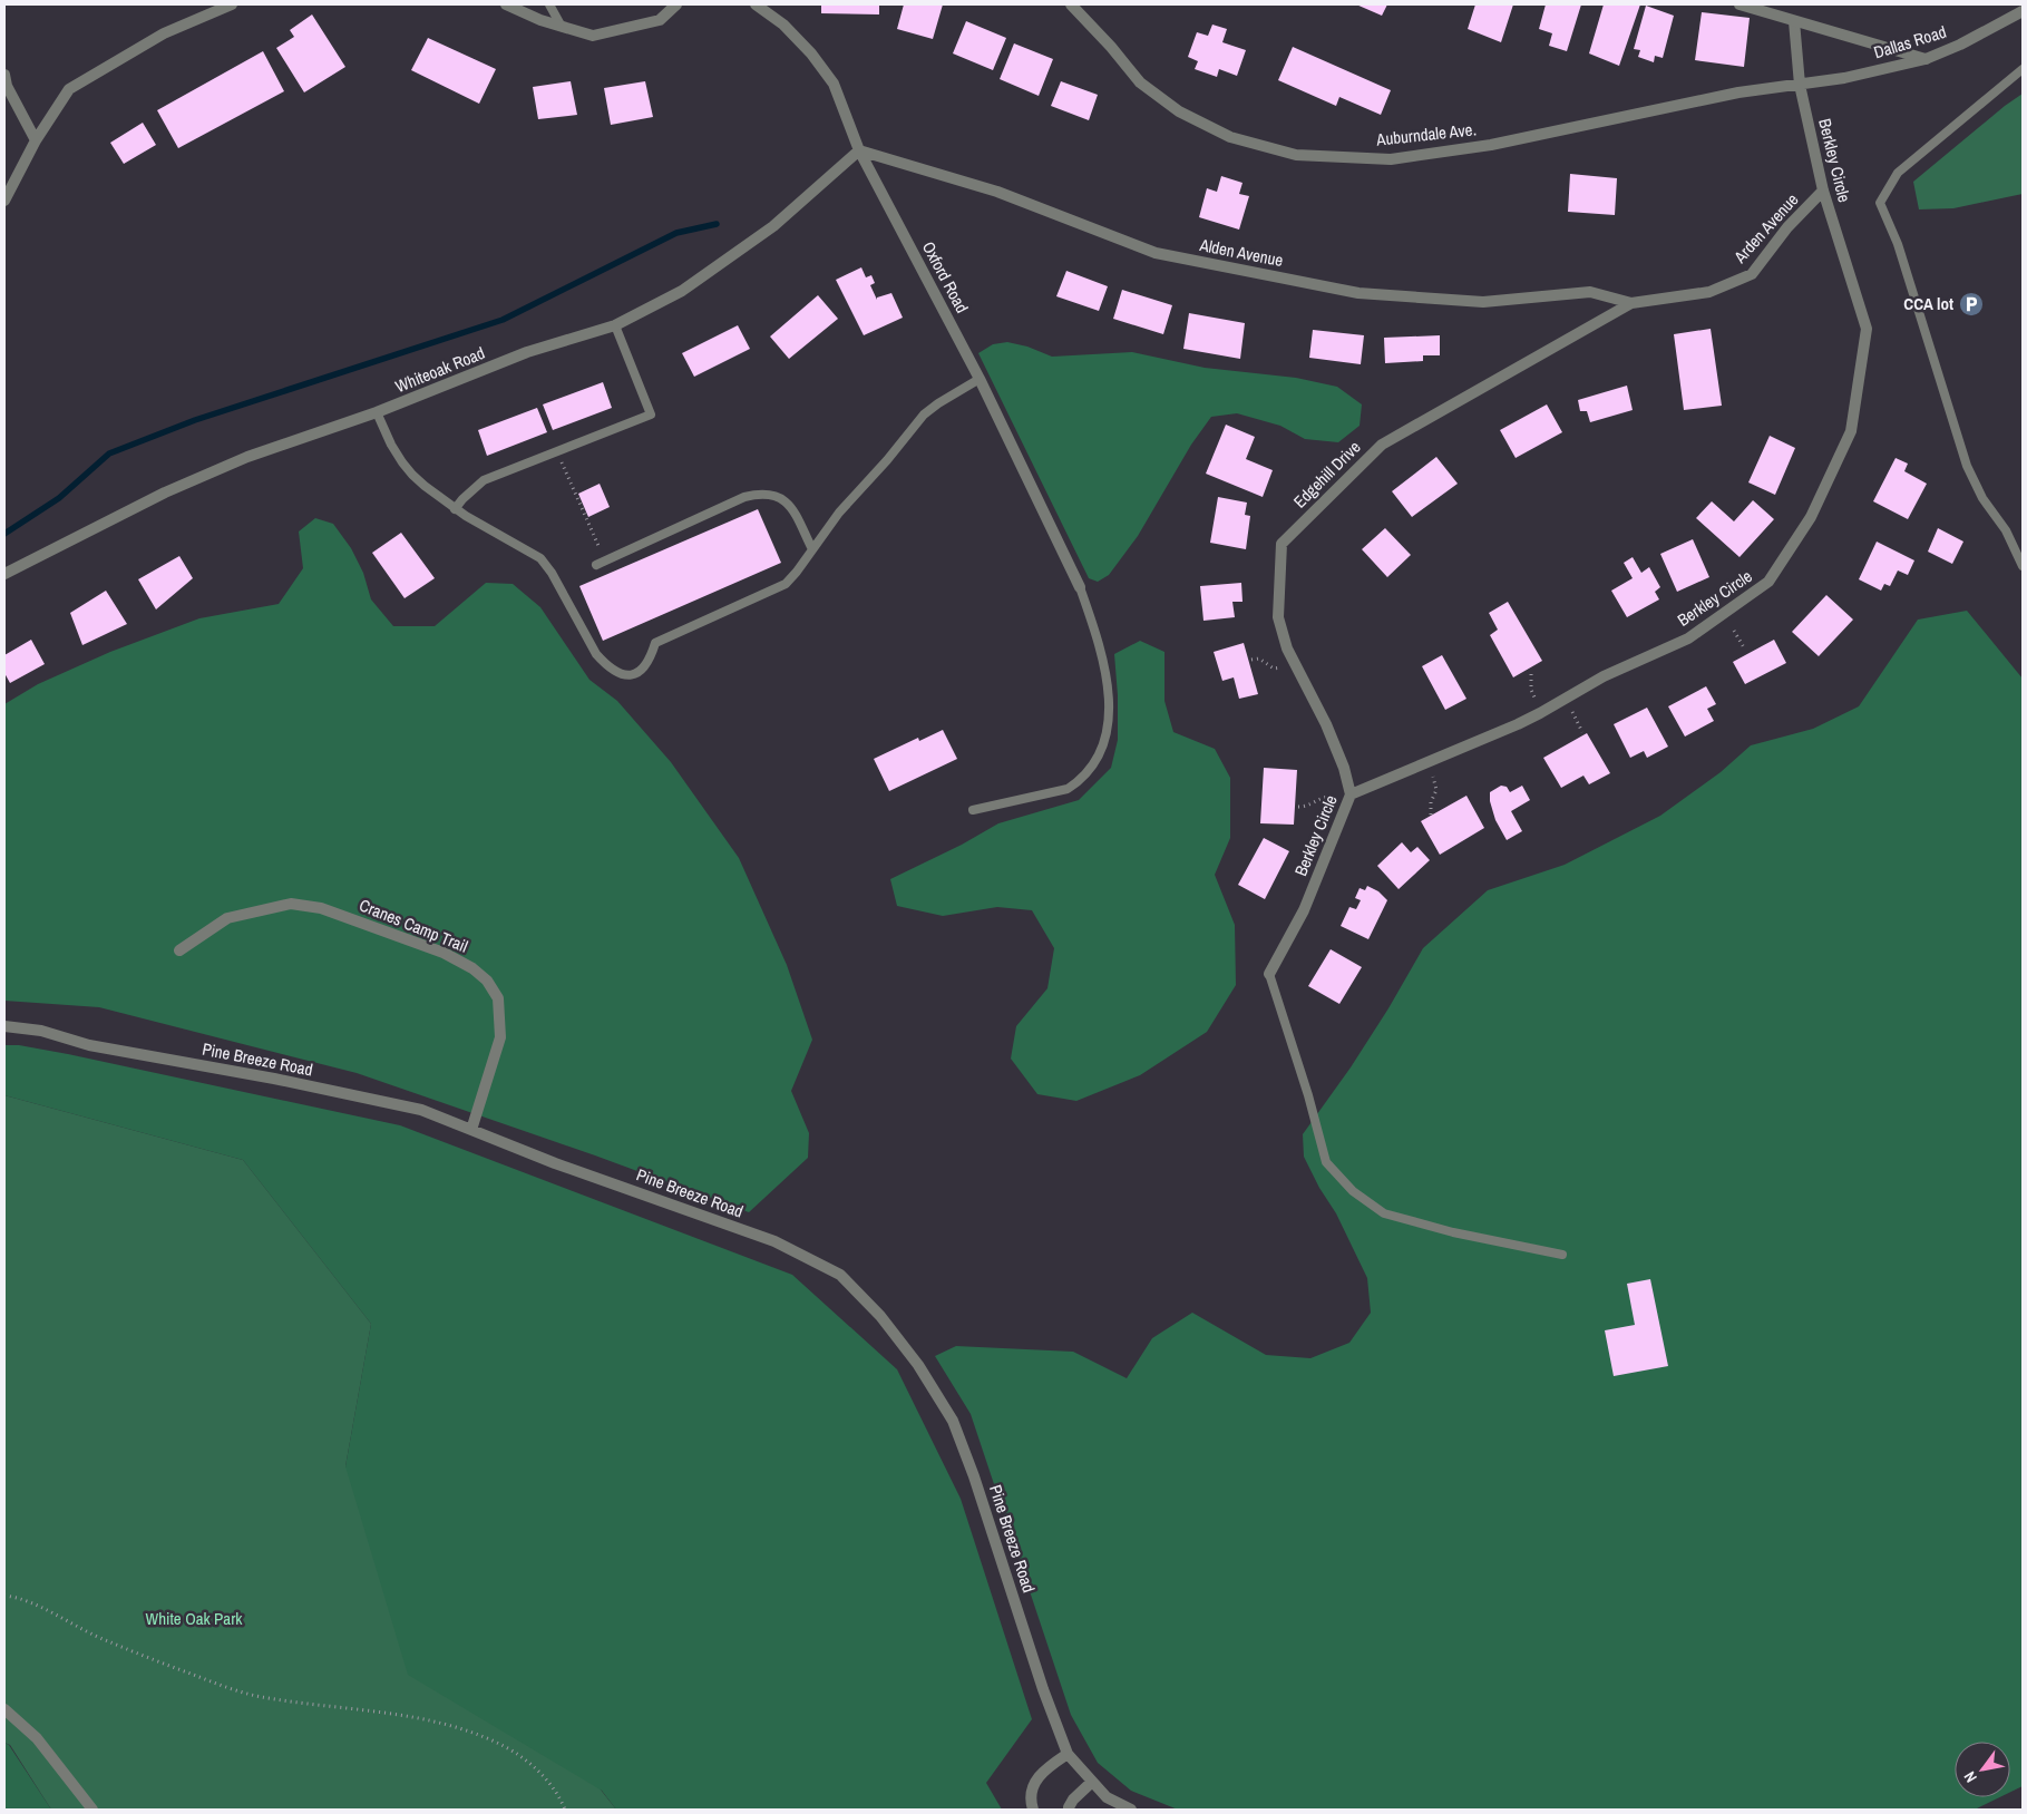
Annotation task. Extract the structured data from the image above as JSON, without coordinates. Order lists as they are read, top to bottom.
{
  "streets": {
    "street": [
      "Dallas Road",
      "Auburndale Ave.",
      "Berkley Circle",
      "Arden Avenue",
      "Alden Avenue",
      "Oxford Road",
      "Whiteoak Road",
      "Edgehill Drive",
      "Cranes Camp Trail",
      "Pine Breeze Road"
    ]
  },
  "crossings": [
    ["Dallas Road", "Auburndale Ave."],
    ["Dallas Road", "Berkley Circle"],
    ["Auburndale Ave.", "Berkley Circle"],
    ["Berkley Circle", "Arden Avenue"],
    ["Berkley Circle", "Edgehill Drive"],
    ["Arden Avenue", "Alden Avenue"],
    ["Arden Avenue", "Edgehill Drive"],
    ["Alden Avenue", "Oxford Road"],
    ["Alden Avenue", "Whiteoak Road"],
    ["Alden Avenue", "Edgehill Drive"],
    ["Oxford Road", "Whiteoak Road"],
    ["Cranes Camp Trail", "Pine Breeze Road"]
  ],
  "parks": ["White Oak Park"],
  "places": {
    "parking": ["CCA lot"]
  },
  "north": "bottom left"
}
